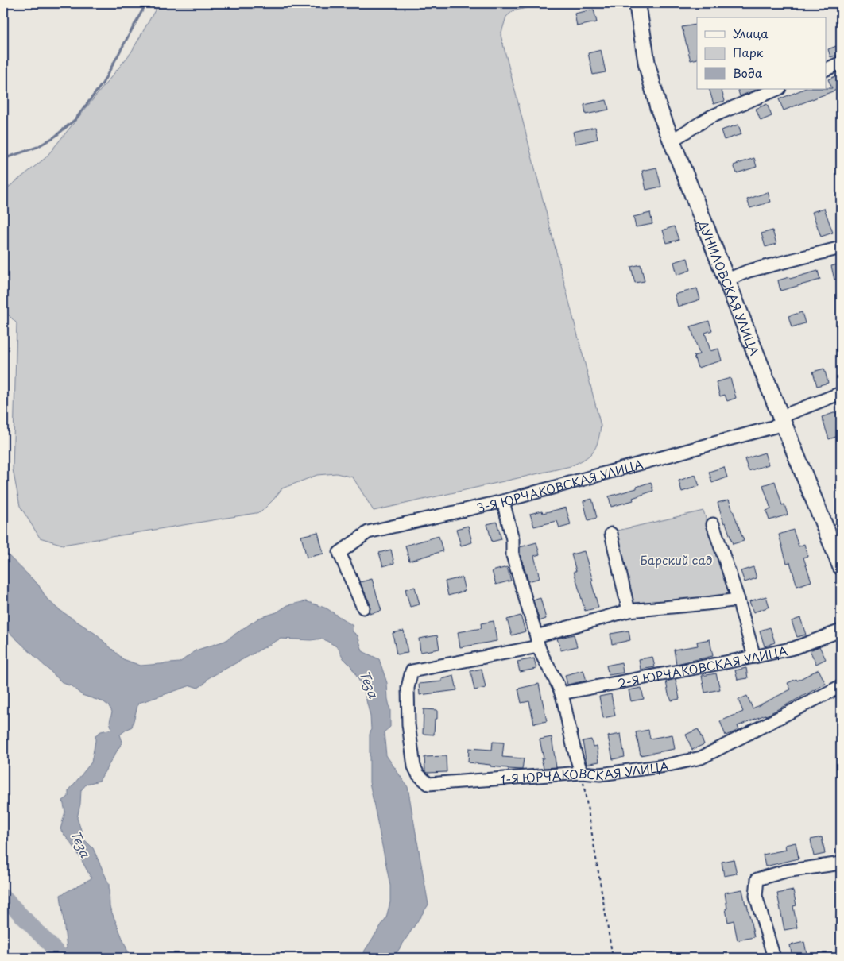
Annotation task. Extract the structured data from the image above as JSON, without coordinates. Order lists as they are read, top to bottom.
{
  "streets": {
    "main road": ["ДУНИЛОВСКАЯ УЛИЦА"],
    "street": ["3-Я ЮРЧАКОВСКАЯ УЛИЦА", "2-Я ЮРЧАКОВСКАЯ УЛИЦА", "1-Я ЮРЧАКОВСКАЯ УЛИЦА"]
  },
  "crossings": [
    ["ДУНИЛОВСКАЯ УЛИЦА", "3-Я ЮРЧАКОВСКАЯ УЛИЦА"]
  ],
  "water": ["Теза"],
  "parks": ["Барский сад"],
  "legend": ["Улица", "Парк", "Вода"]
}
